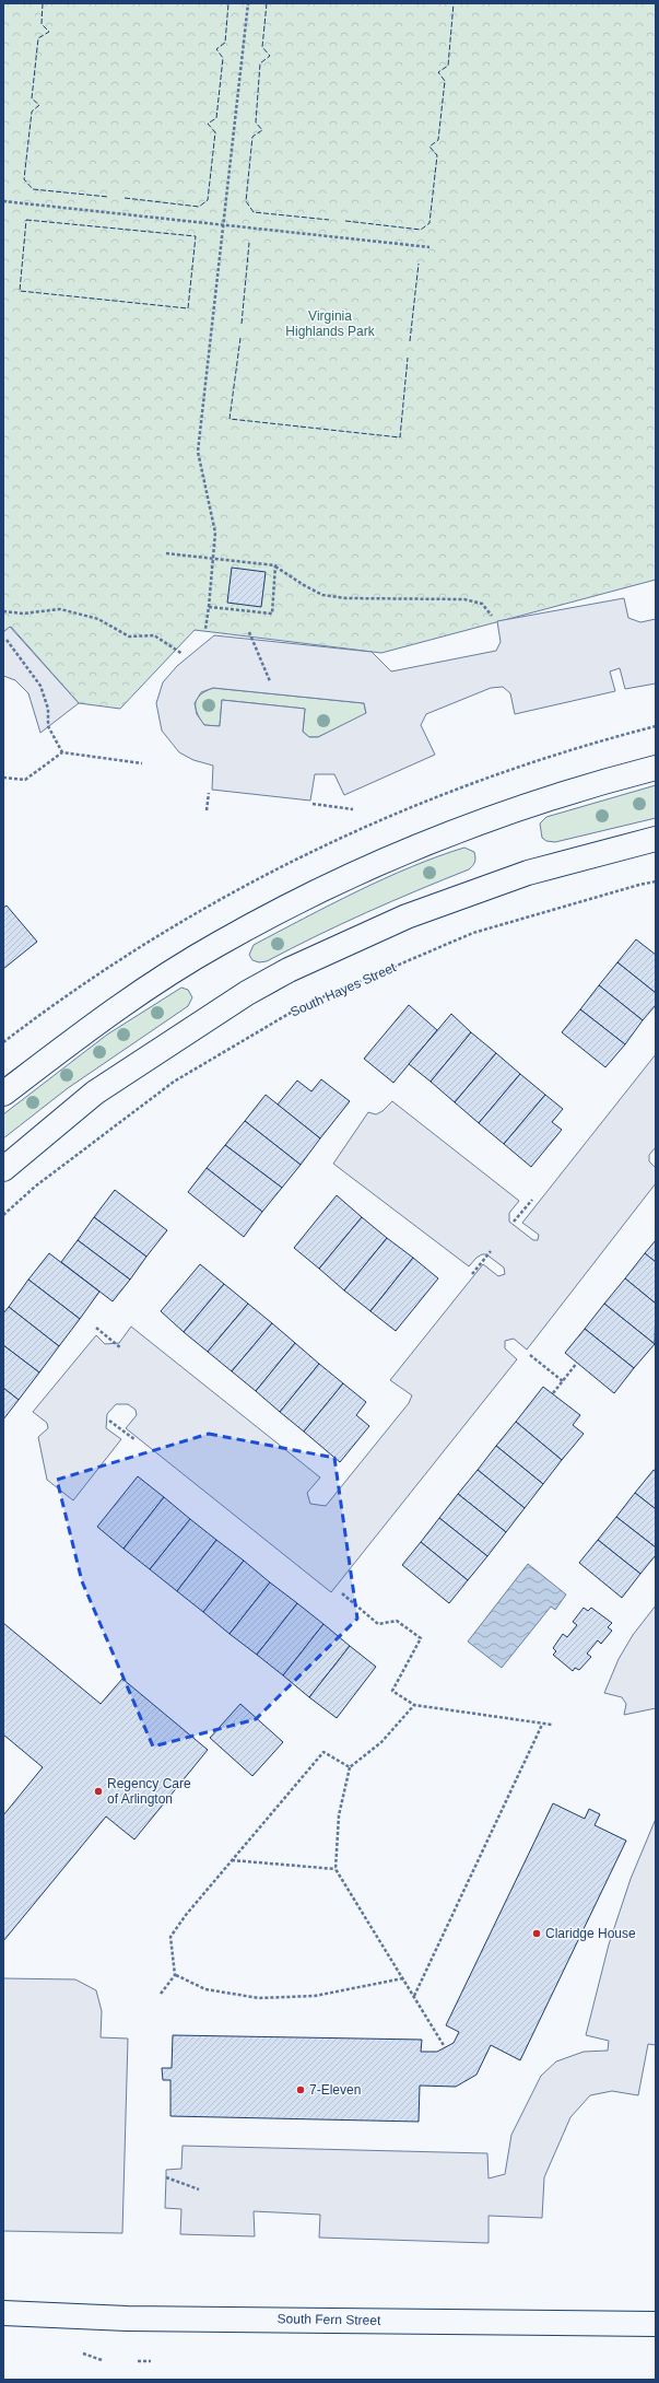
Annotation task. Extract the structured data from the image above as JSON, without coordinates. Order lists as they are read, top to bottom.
{
  "streets": {
    "street": ["South Fern Street"],
    "path": ["South Hayes Street"]
  },
  "parks": ["Virginia Highlands Park"],
  "places": ["Regency Care of Arlington", "Claridge House", "7-Eleven"]
}
